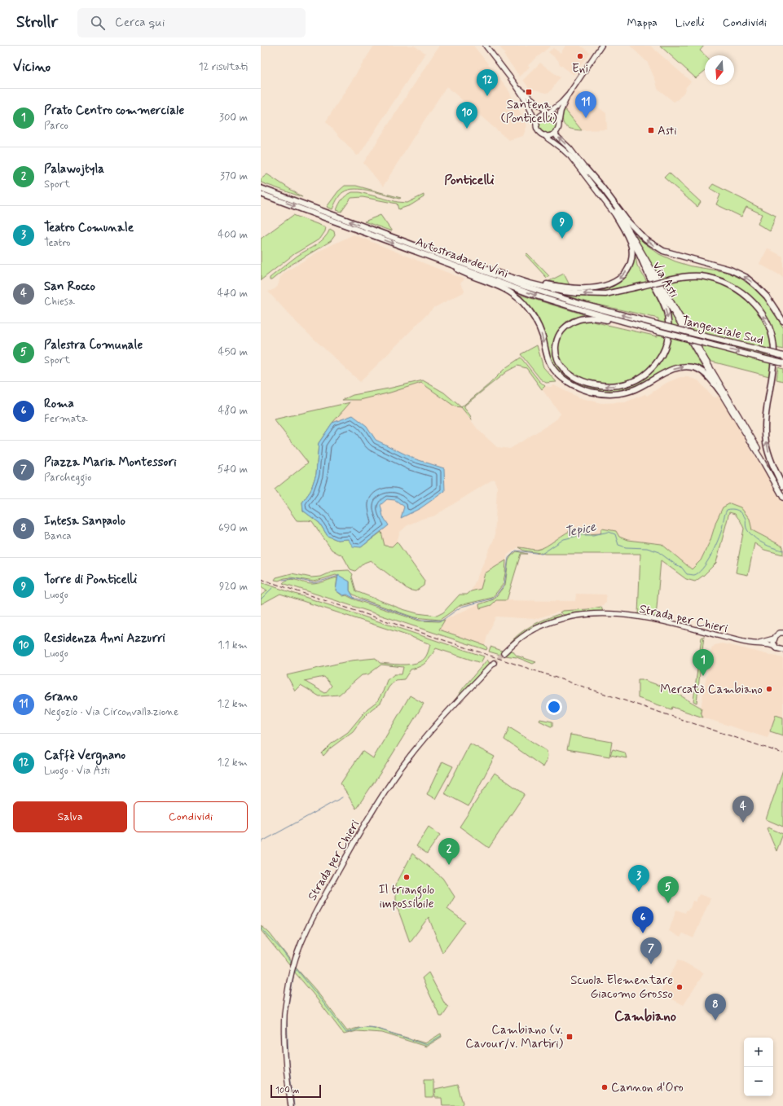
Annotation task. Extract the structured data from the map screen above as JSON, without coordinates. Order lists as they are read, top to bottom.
{
  "streets": {
    "highway": ["Autostrada dei Vini", "Tangenziale Sud"],
    "main road": ["Via Asti", "Strada per Chieri"]
  },
  "crossings": [
    ["Autostrada dei Vini", "Tangenziale Sud"]
  ],
  "districts": ["Ponticelli", "Cambiano"],
  "water": ["Tepice"],
  "places": {
    "other": [
      "Eni",
      "Mercatò Cambiano",
      "Il triangolo impossibile",
      "Scuola Elementare Giacomo Grosso",
      "Cannon d'Oro"
    ],
    "transit": ["Santena (Ponticelli)", "Asti", "Cambiano (v. Cavour/v. Martiri)"]
  },
  "scale_bar": "100 m",
  "north": "bottom",
  "page": {
    "header": "Strollr",
    "search": "Cerca qui",
    "nav": ["Mappa", "Livelli", "Condividi"],
    "heading": ["Vicino", "12 risultati"],
    "pins": [
      "12",
      "11",
      "10",
      "9",
      "1",
      "4",
      "2",
      "3",
      "5",
      "6",
      "7",
      "8"
    ],
    "list": [
      {
        "mark": "1",
        "name": "Prato Centro commerciale",
        "note": "Parco",
        "value": "300 m"
      },
      {
        "mark": "2",
        "name": "Palawojtyla",
        "note": "Sport",
        "value": "370 m"
      },
      {
        "mark": "3",
        "name": "Teatro Comunale",
        "note": "Teatro",
        "value": "400 m"
      },
      {
        "mark": "4",
        "name": "San Rocco",
        "note": "Chiesa",
        "value": "440 m"
      },
      {
        "mark": "5",
        "name": "Palestra Comunale",
        "note": "Sport",
        "value": "450 m"
      },
      {
        "mark": "6",
        "name": "Roma",
        "note": "Fermata",
        "value": "480 m"
      },
      {
        "mark": "7",
        "name": "Piazza Maria Montessori",
        "note": "Parcheggio",
        "value": "540 m"
      },
      {
        "mark": "8",
        "name": "Intesa Sanpaolo",
        "note": "Banca",
        "value": "690 m"
      },
      {
        "mark": "9",
        "name": "Torre di Ponticelli",
        "note": "Luogo",
        "value": "920 m"
      },
      {
        "mark": "10",
        "name": "Residenza Anni Azzurri",
        "note": "Luogo",
        "value": "1.1 km"
      },
      {
        "mark": "11",
        "name": "Grano",
        "note": "Negozio · Via Circonvallazione",
        "value": "1.2 km"
      },
      {
        "mark": "12",
        "name": "Caffè Vergnano",
        "note": "Luogo · Via Asti",
        "value": "1.2 km"
      }
    ],
    "buttons": ["Salva", "Condividi"],
    "map_buttons": ["+", "−"],
    "scale": "100 m"
  }
}
